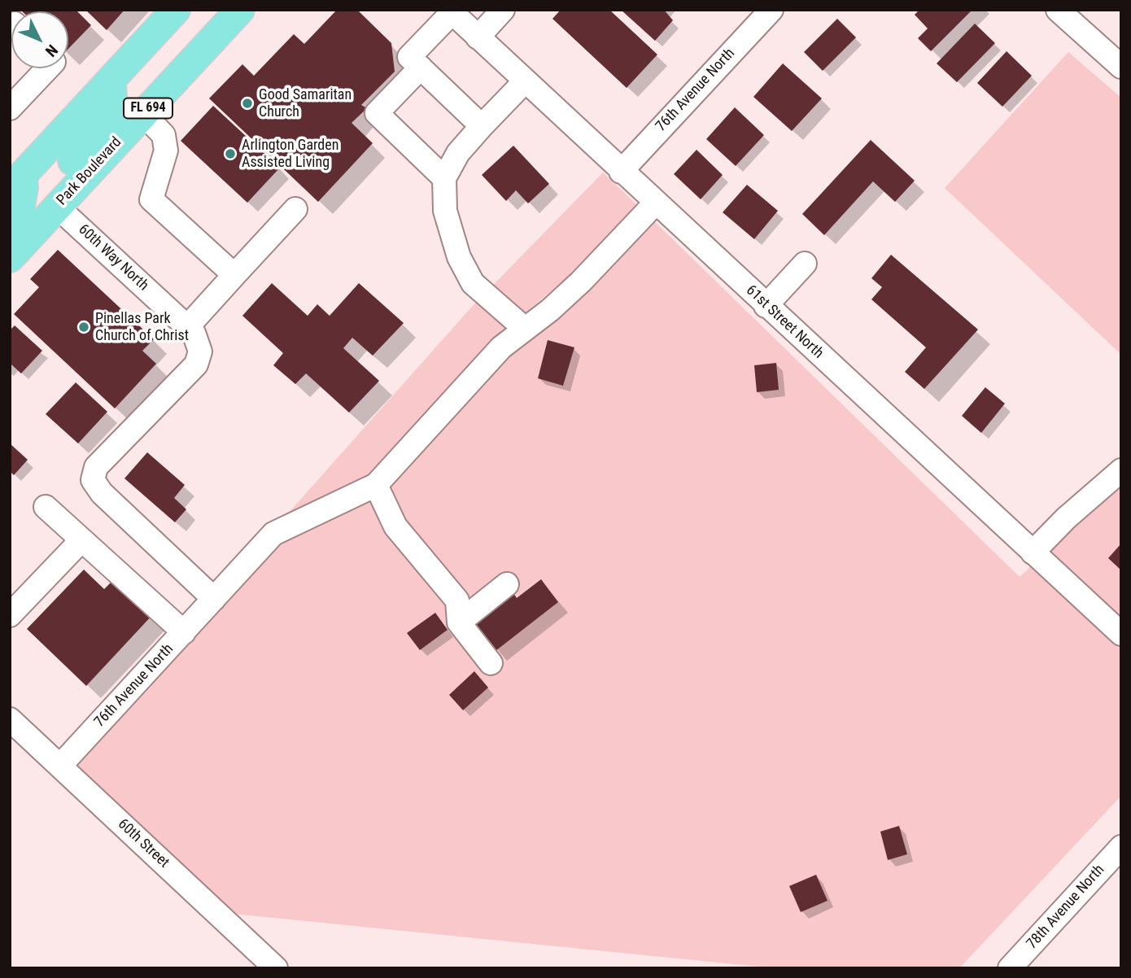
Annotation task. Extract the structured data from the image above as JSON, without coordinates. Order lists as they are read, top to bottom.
{
  "streets": {
    "main road": ["FL 694", "Park Boulevard"],
    "street": [
      "76th Avenue North",
      "60th Way North",
      "61st Street North",
      "60th Street",
      "78th Avenue North"
    ]
  },
  "crossings": [
    ["76th Avenue North", "61st Street North"],
    ["76th Avenue North", "60th Street"],
    ["Park Boulevard", "60th Way North"]
  ],
  "places": ["Good Samaritan Church", "Arlington Garden Assisted Living", "Pinellas Park Church of Christ"],
  "north": "bottom right"
}
